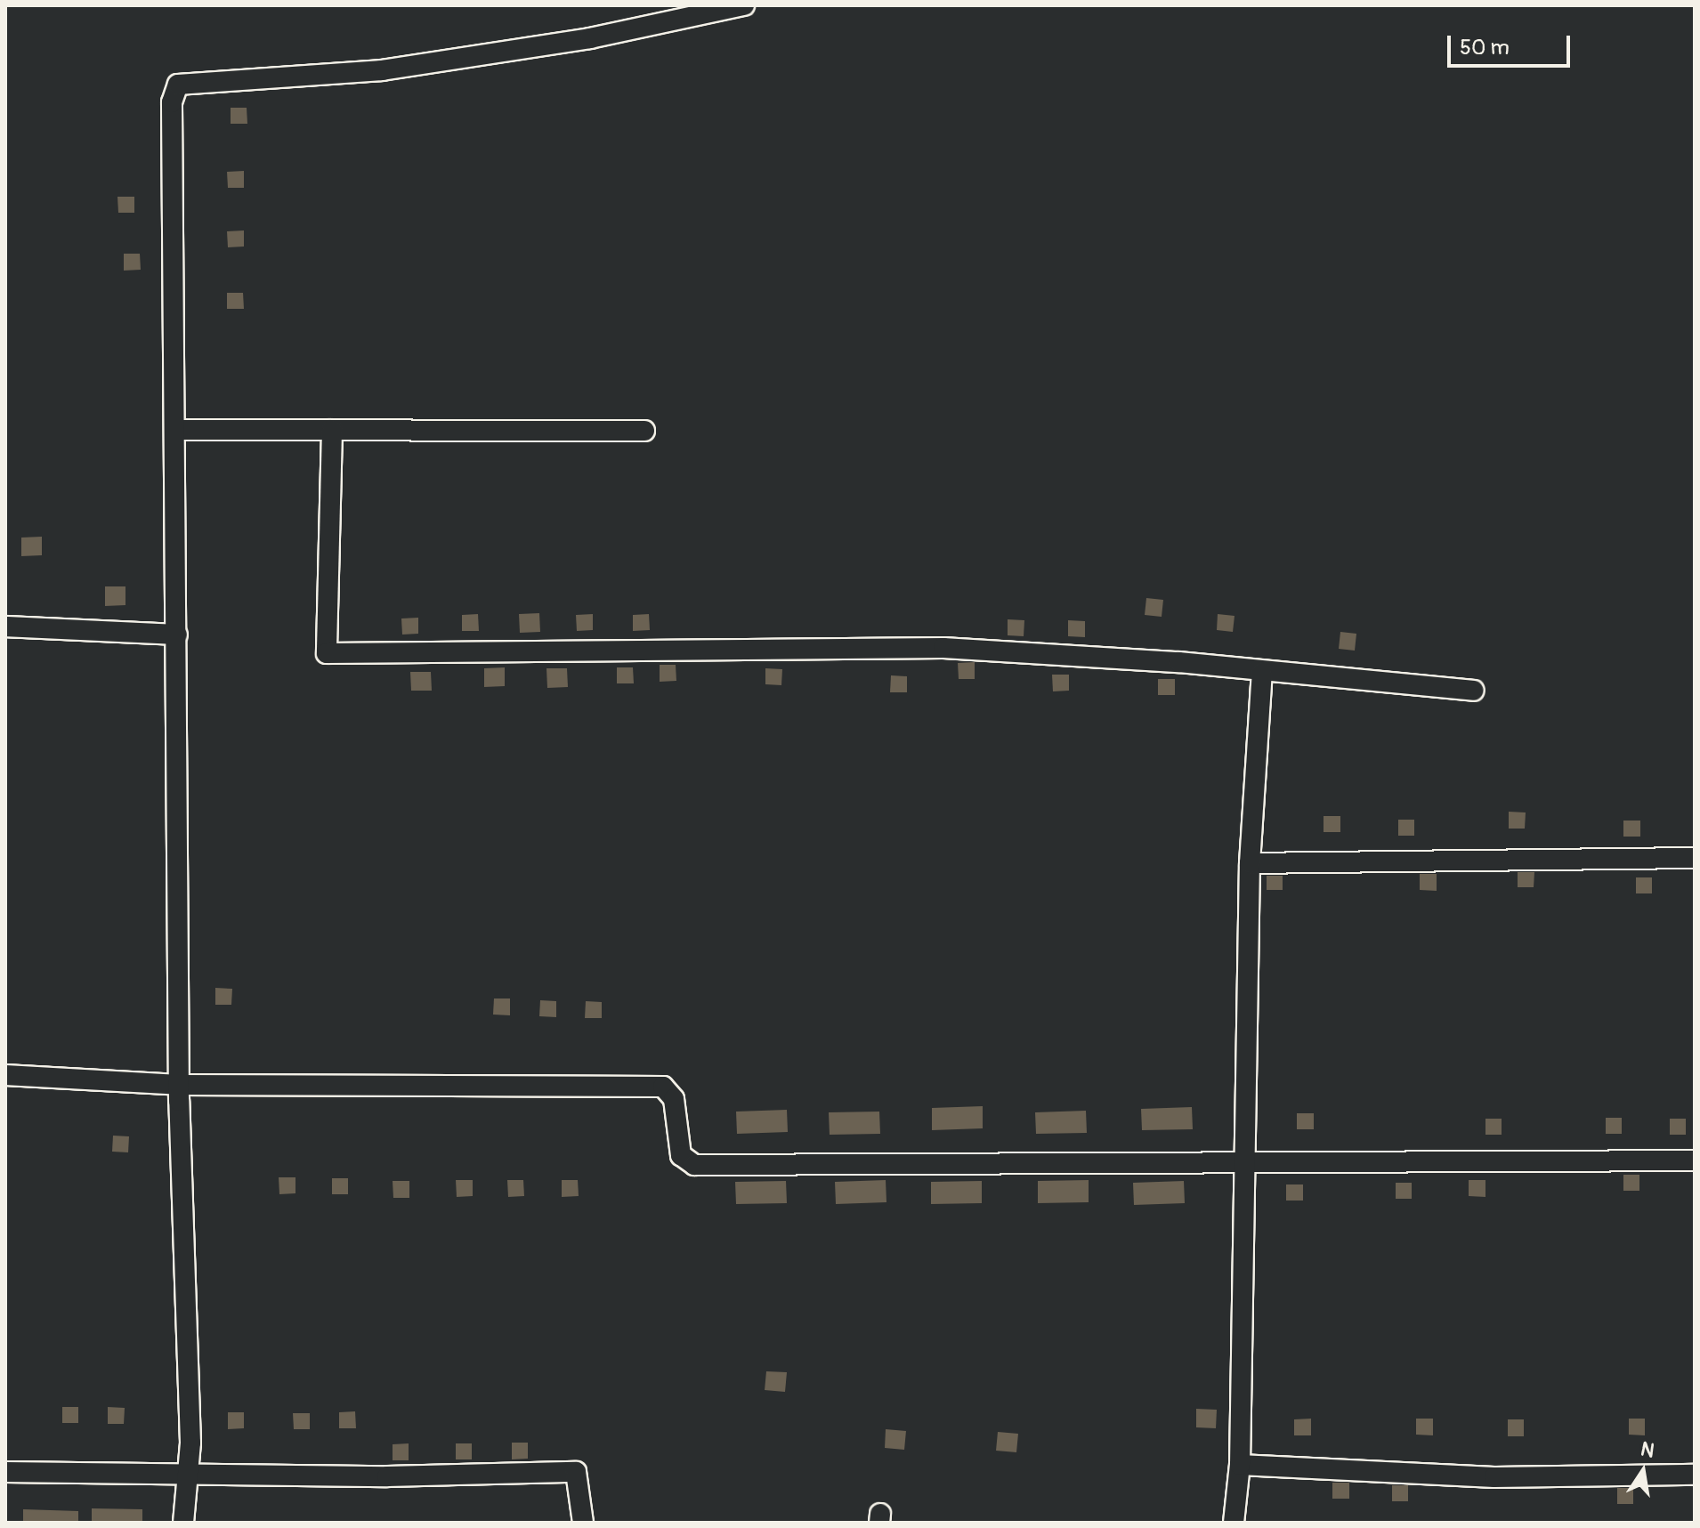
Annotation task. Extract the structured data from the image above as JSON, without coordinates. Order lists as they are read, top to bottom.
{
  "scale_bar": "50 m",
  "north": "top"
}
